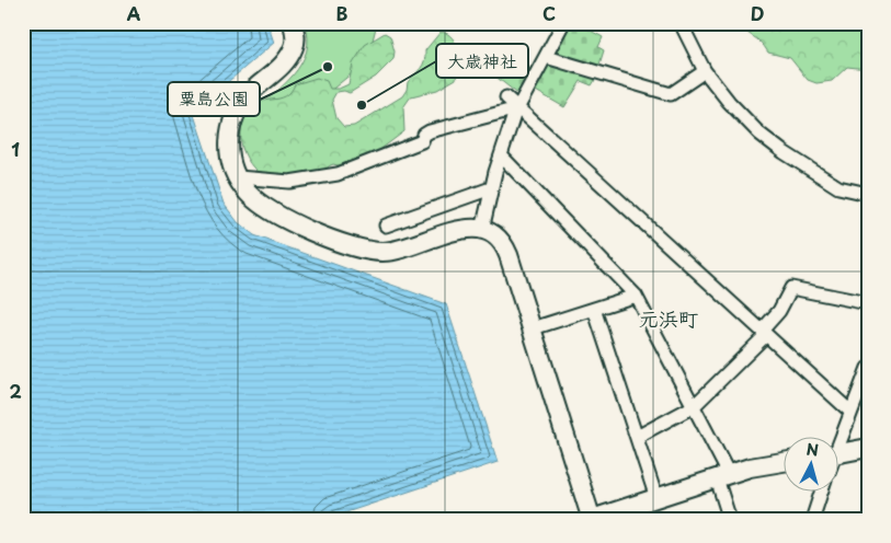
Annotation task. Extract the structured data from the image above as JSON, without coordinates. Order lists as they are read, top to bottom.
{
  "districts": ["元浜町"],
  "places": ["粟島公園", "大歳神社"],
  "north": "top",
  "grid": {
    "columns": [
      "A",
      "B",
      "C",
      "D"
    ],
    "rows": ["1", "2"]
  }
}
